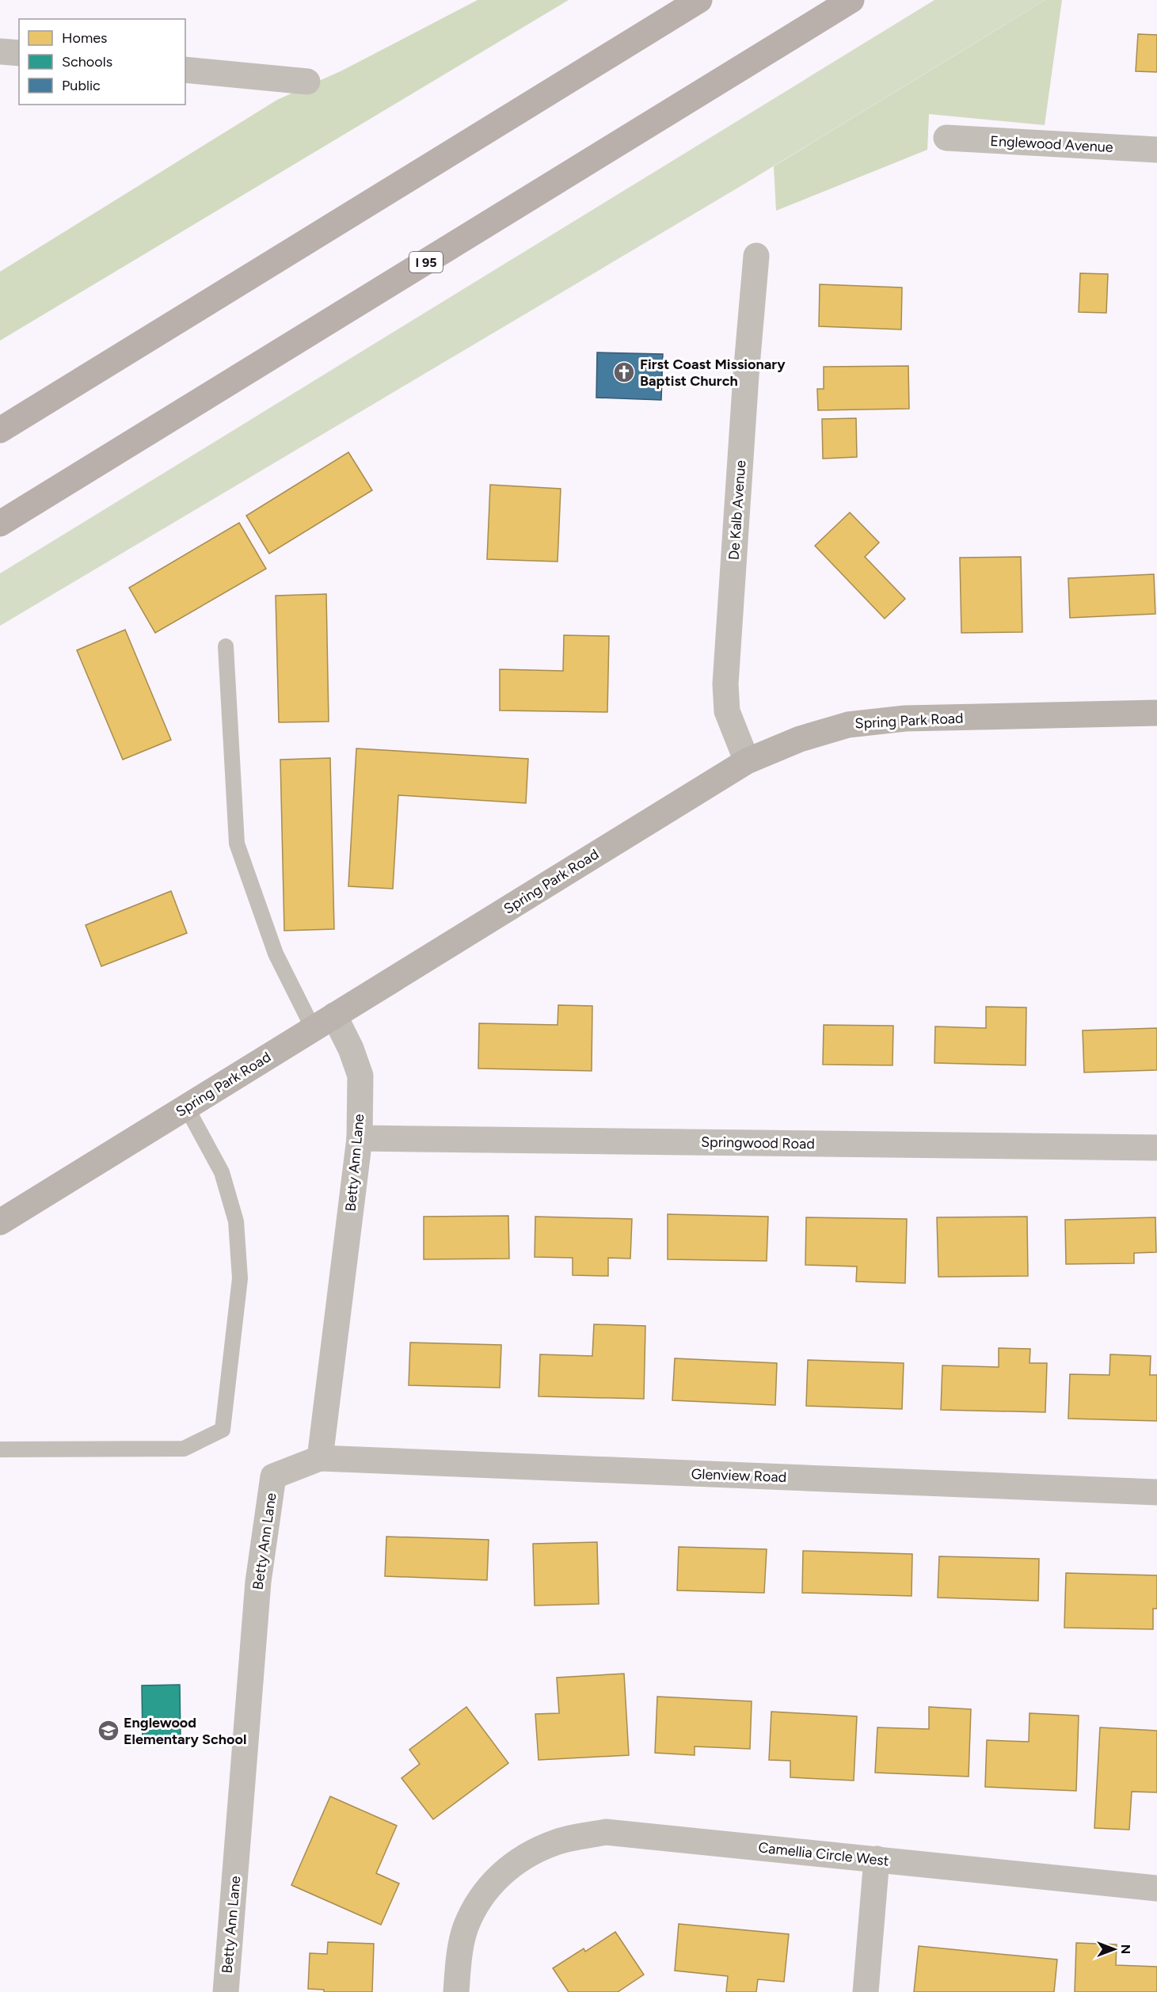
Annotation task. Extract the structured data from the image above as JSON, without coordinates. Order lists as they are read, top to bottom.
{
  "streets": {
    "highway": ["I 95"],
    "main road": ["Spring Park Road"],
    "street": [
      "Englewood Avenue",
      "De Kalb Avenue",
      "Springwood Road",
      "Betty Ann Lane",
      "Glenview Road",
      "Camellia Circle West"
    ]
  },
  "crossings": [
    ["De Kalb Avenue", "Spring Park Road"],
    ["Spring Park Road", "Betty Ann Lane"],
    ["Springwood Road", "Betty Ann Lane"],
    ["Betty Ann Lane", "Glenview Road"]
  ],
  "places": {
    "church": ["First Coast Missionary Baptist Church"],
    "school or university": ["Englewood Elementary School"]
  },
  "legend": ["Homes", "Schools", "Public"],
  "north": "right"
}
